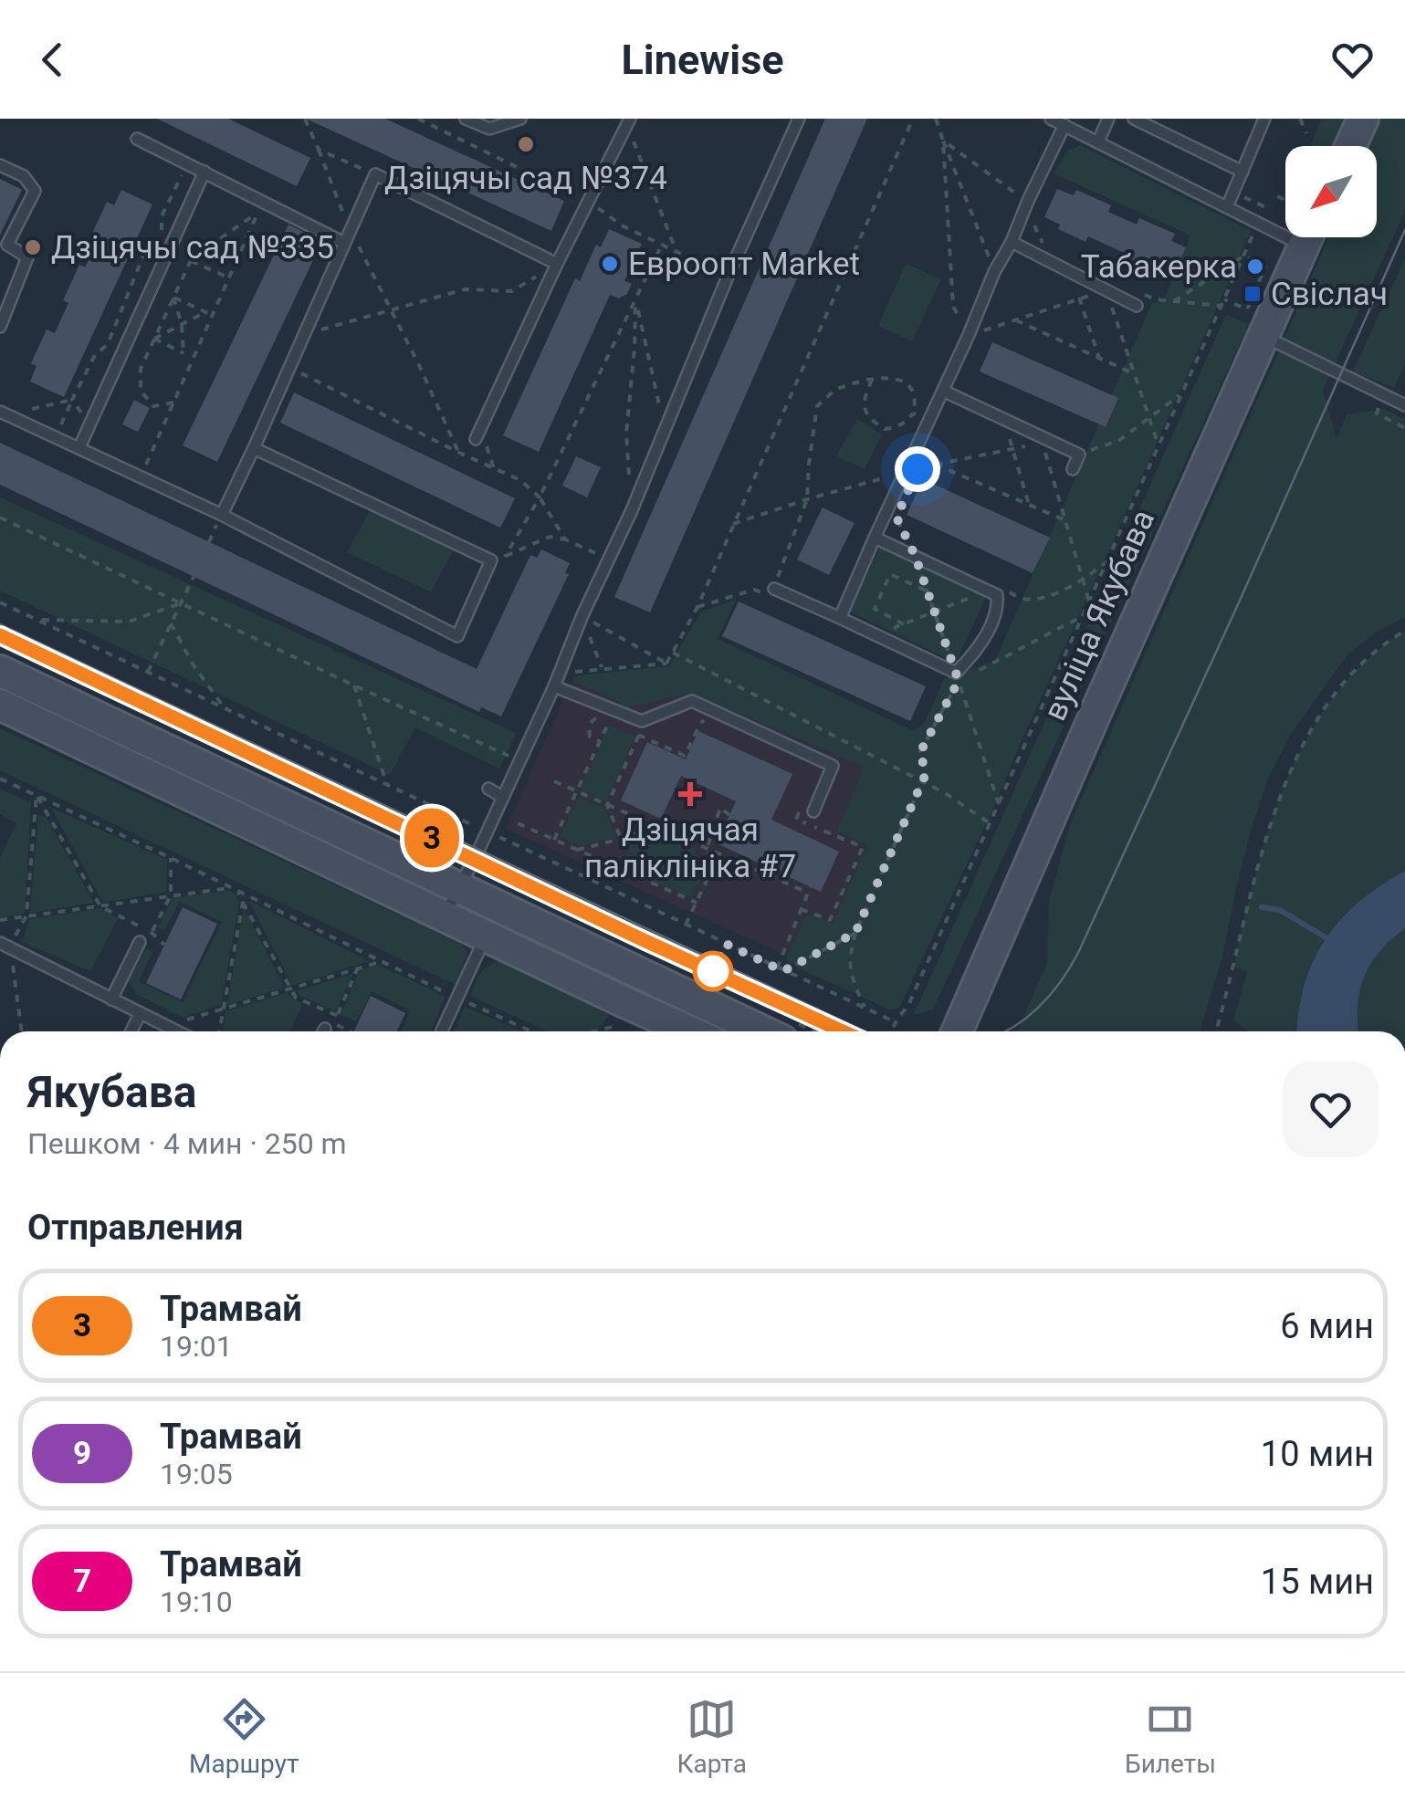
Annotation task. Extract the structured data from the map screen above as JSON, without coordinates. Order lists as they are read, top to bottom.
{
  "streets": {
    "main road": ["вуліца Якубава"]
  },
  "places": {
    "other": [
      "Дзіцячы сад №374",
      "Дзіцячы сад №335",
      "Евроопт Market",
      "Табакерка"
    ],
    "transit": ["Свіслач"],
    "health": ["Дзіцячая паліклініка #7"]
  },
  "lines": ["tram line 3"],
  "north": "bottom left",
  "page": {
    "header": "Linewise",
    "on_map": "3",
    "heading": [
      ["Якубава", "Пешком · 4 мин · 250 m"],
      "Отправления"
    ],
    "list": [
      {
        "mark": "3",
        "name": "Трамвай",
        "note": "19:01",
        "value": "6 мин"
      },
      {
        "mark": "9",
        "name": "Трамвай",
        "note": "19:05",
        "value": "10 мин"
      },
      {
        "mark": "7",
        "name": "Трамвай",
        "note": "19:10",
        "value": "15 мин"
      }
    ],
    "tabs": ["Маршрут", "Карта", "Билеты"]
  }
}
